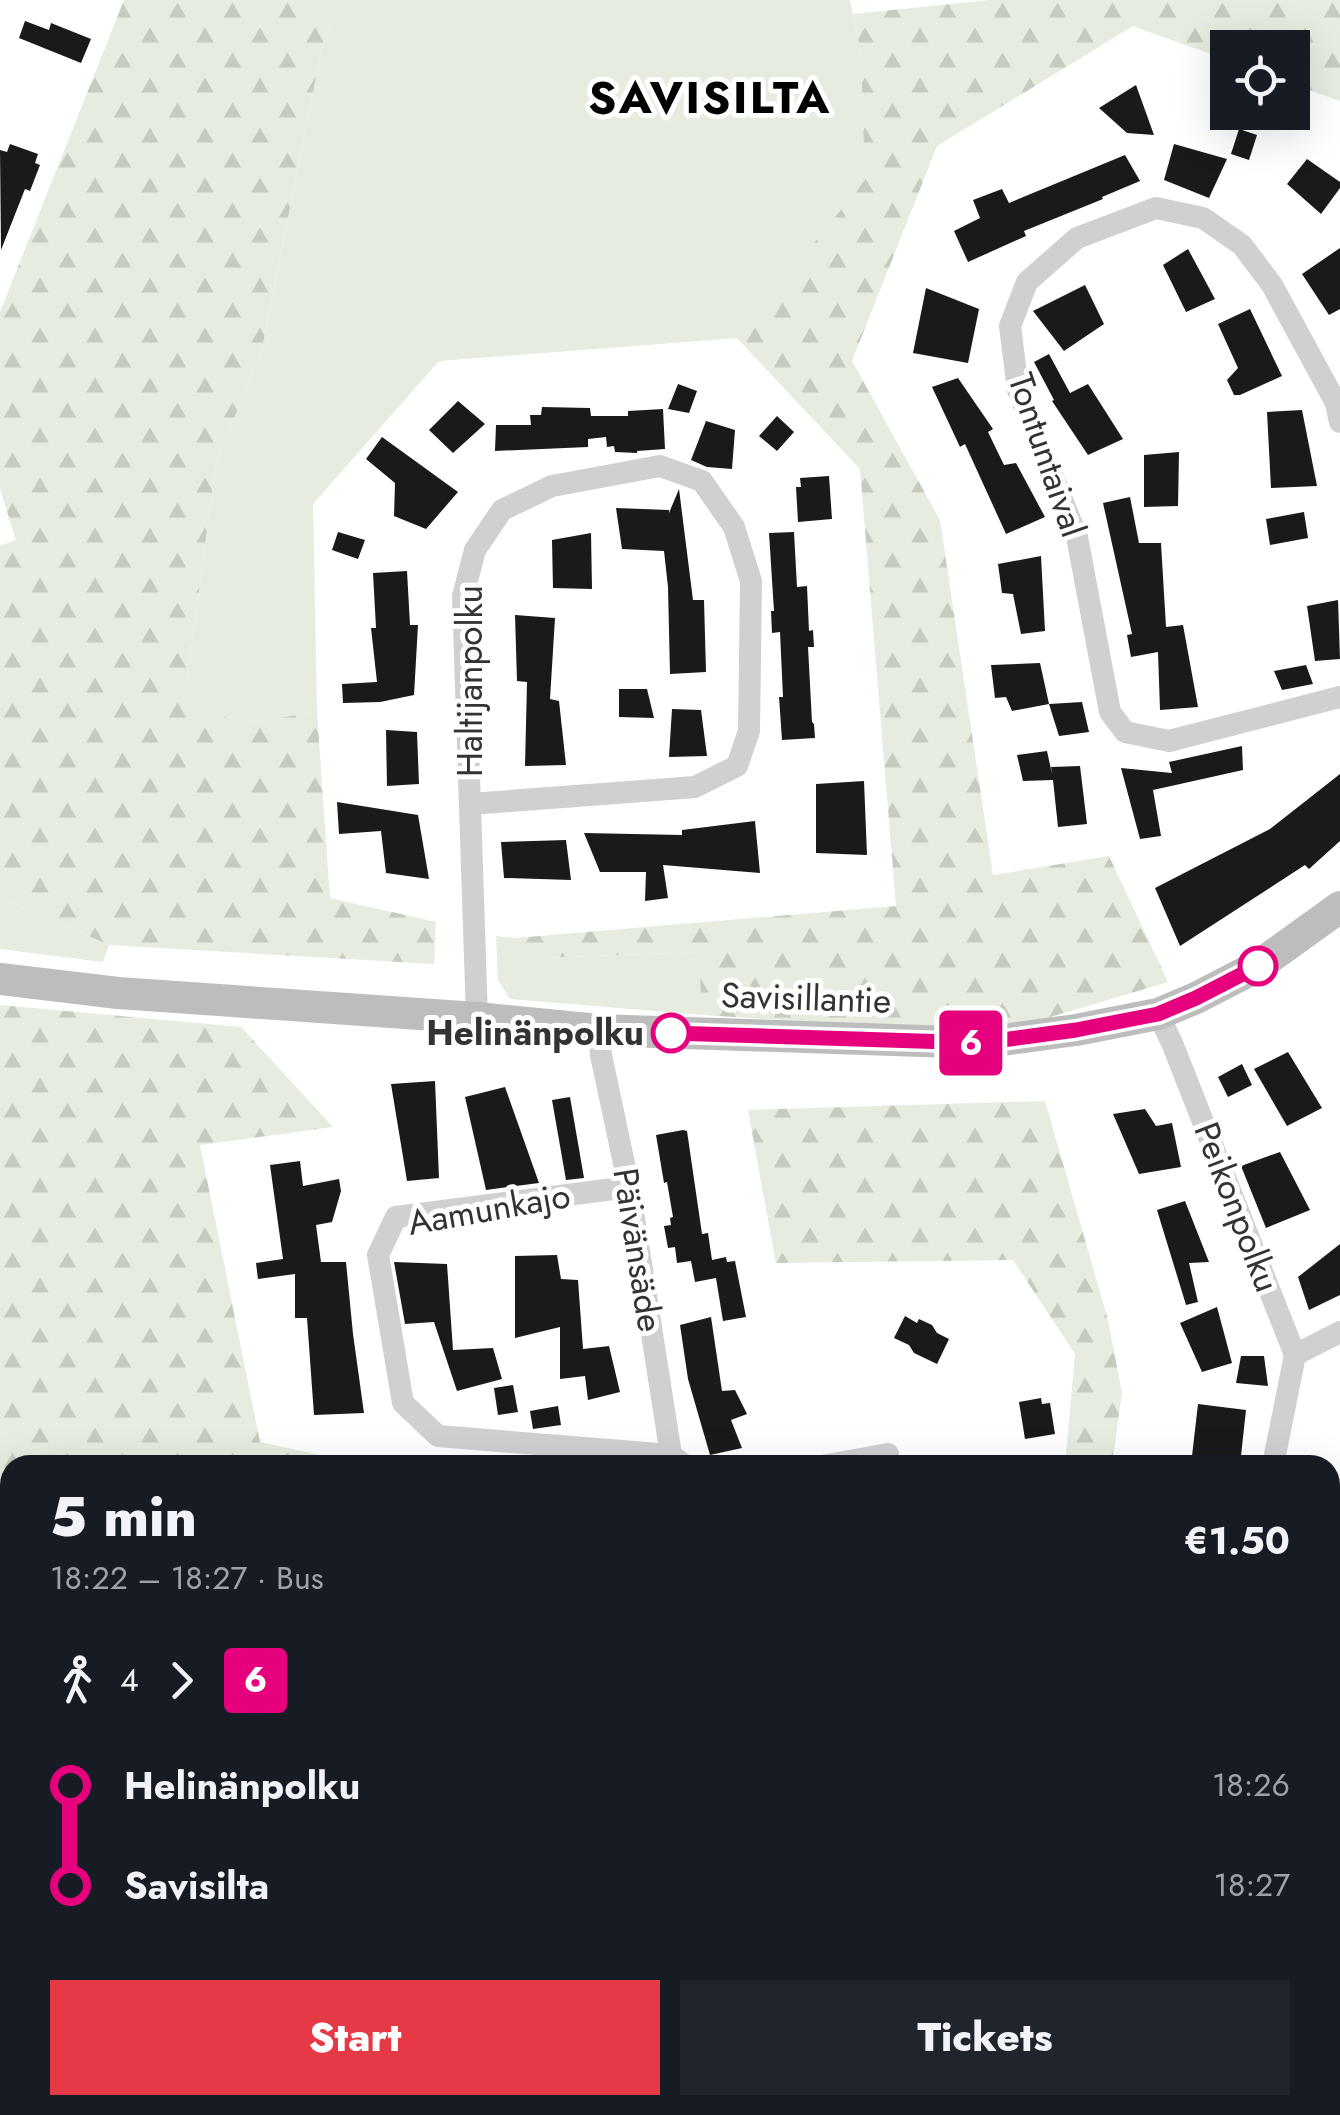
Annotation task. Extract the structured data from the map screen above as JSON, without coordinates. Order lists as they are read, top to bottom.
{
  "streets": {
    "street": [
      "Tontuntaival",
      "Haltijanpolku",
      "Savisillantie",
      "Peikonpolku",
      "Aamunkajo",
      "Päivänsäde"
    ]
  },
  "crossings": [
    ["Haltijanpolku", "Savisillantie"],
    ["Savisillantie", "Peikonpolku"],
    ["Savisillantie", "Päivänsäde"],
    ["Aamunkajo", "Päivänsäde"]
  ],
  "districts": ["SAVISILTA"],
  "places": ["Helinänpolku"],
  "lines": ["bus line 6"],
  "page": {
    "on_map": "6",
    "heading": ["5 min", "18:22 – 18:27 · Bus", "€1.50"],
    "legs": ["4", "6"],
    "list": [
      {
        "name": "Helinänpolku",
        "value": "18:26"
      },
      {
        "name": "Savisilta",
        "value": "18:27"
      }
    ],
    "buttons": ["Start", "Tickets"]
  }
}
